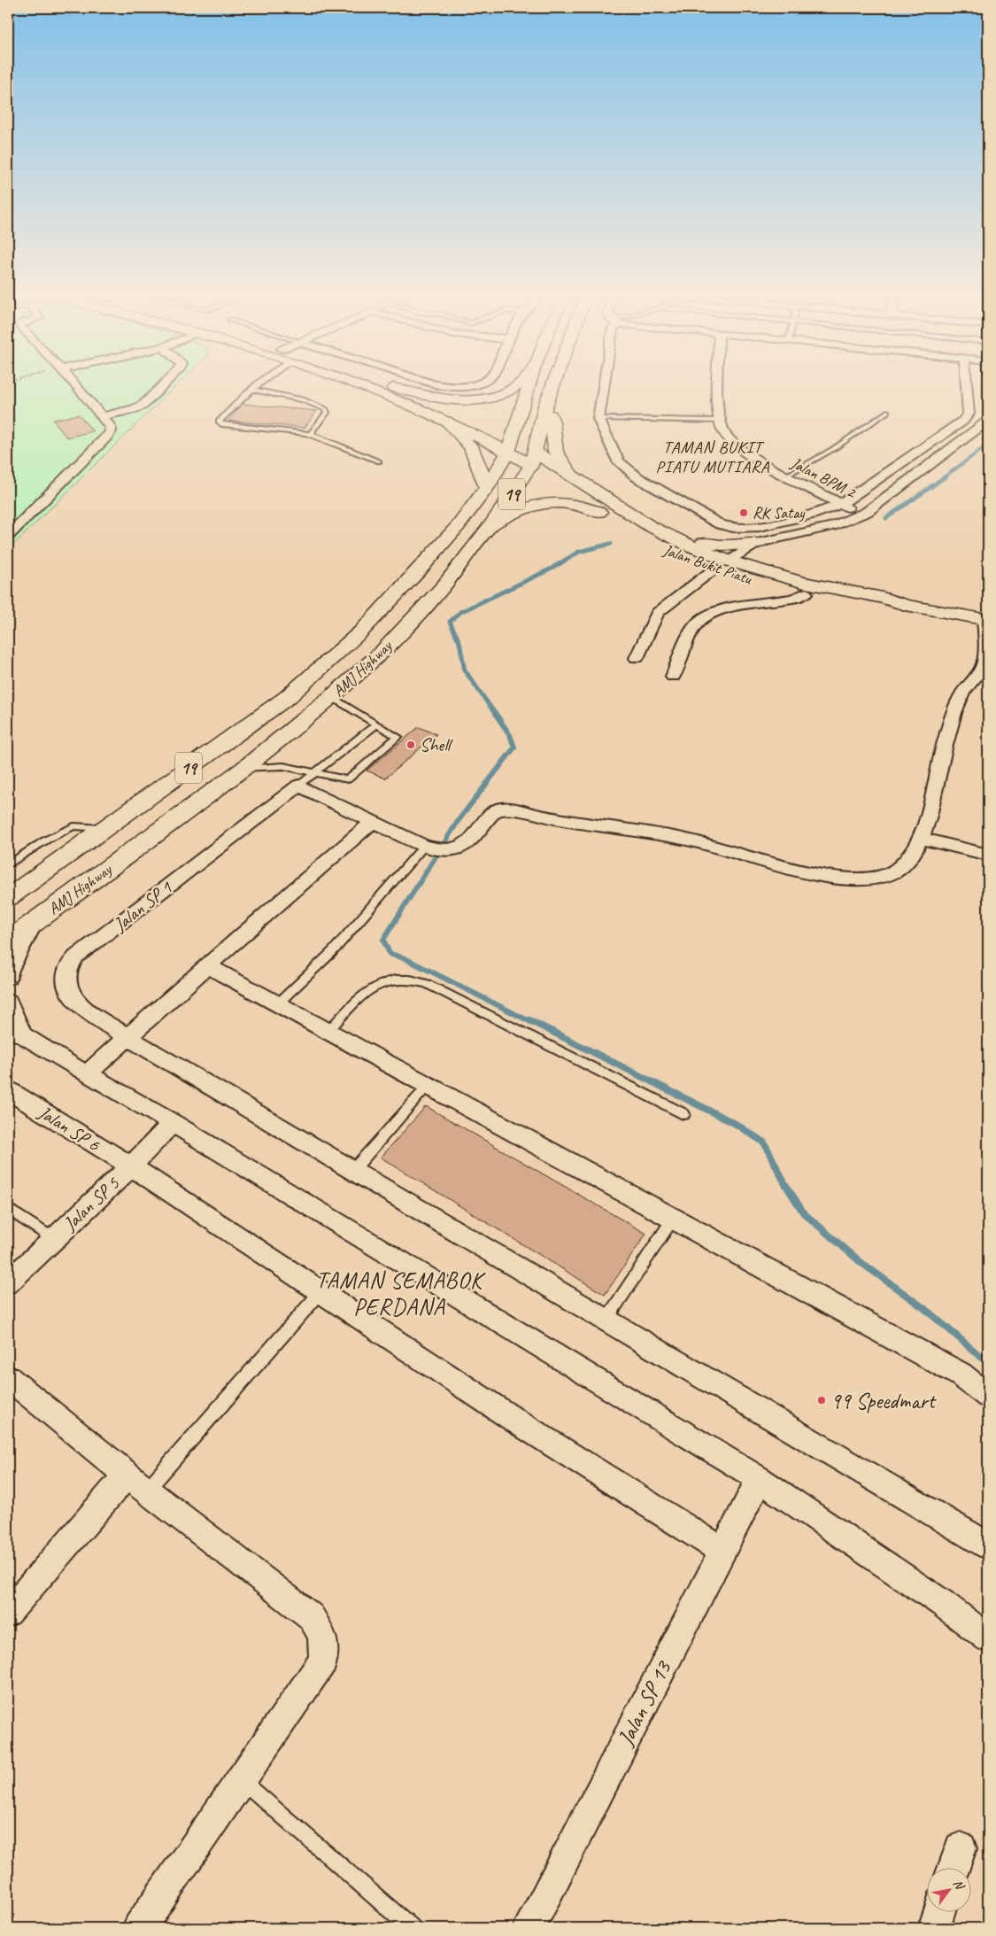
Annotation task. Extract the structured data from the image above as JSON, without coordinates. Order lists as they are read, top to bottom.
{
  "streets": {
    "main road": ["19", "Jalan Bukit Piatu", "AMJ Highway"],
    "street": [
      "Jalan BPM 2",
      "Jalan SP 1",
      "Jalan SP 6",
      "Jalan SP 5",
      "Jalan SP 13"
    ]
  },
  "crossings": [
    ["19", "AMJ Highway"],
    ["Jalan Bukit Piatu", "AMJ Highway"],
    ["Jalan SP 6", "Jalan SP 5"],
    ["Jalan SP 6", "Jalan SP 13"]
  ],
  "districts": ["TAMAN BUKIT PIATU MUTIARA", "TAMAN SEMABOK PERDANA"],
  "places": ["RK Satay", "Shell", "99 Speedmart"],
  "north": "top right"
}
